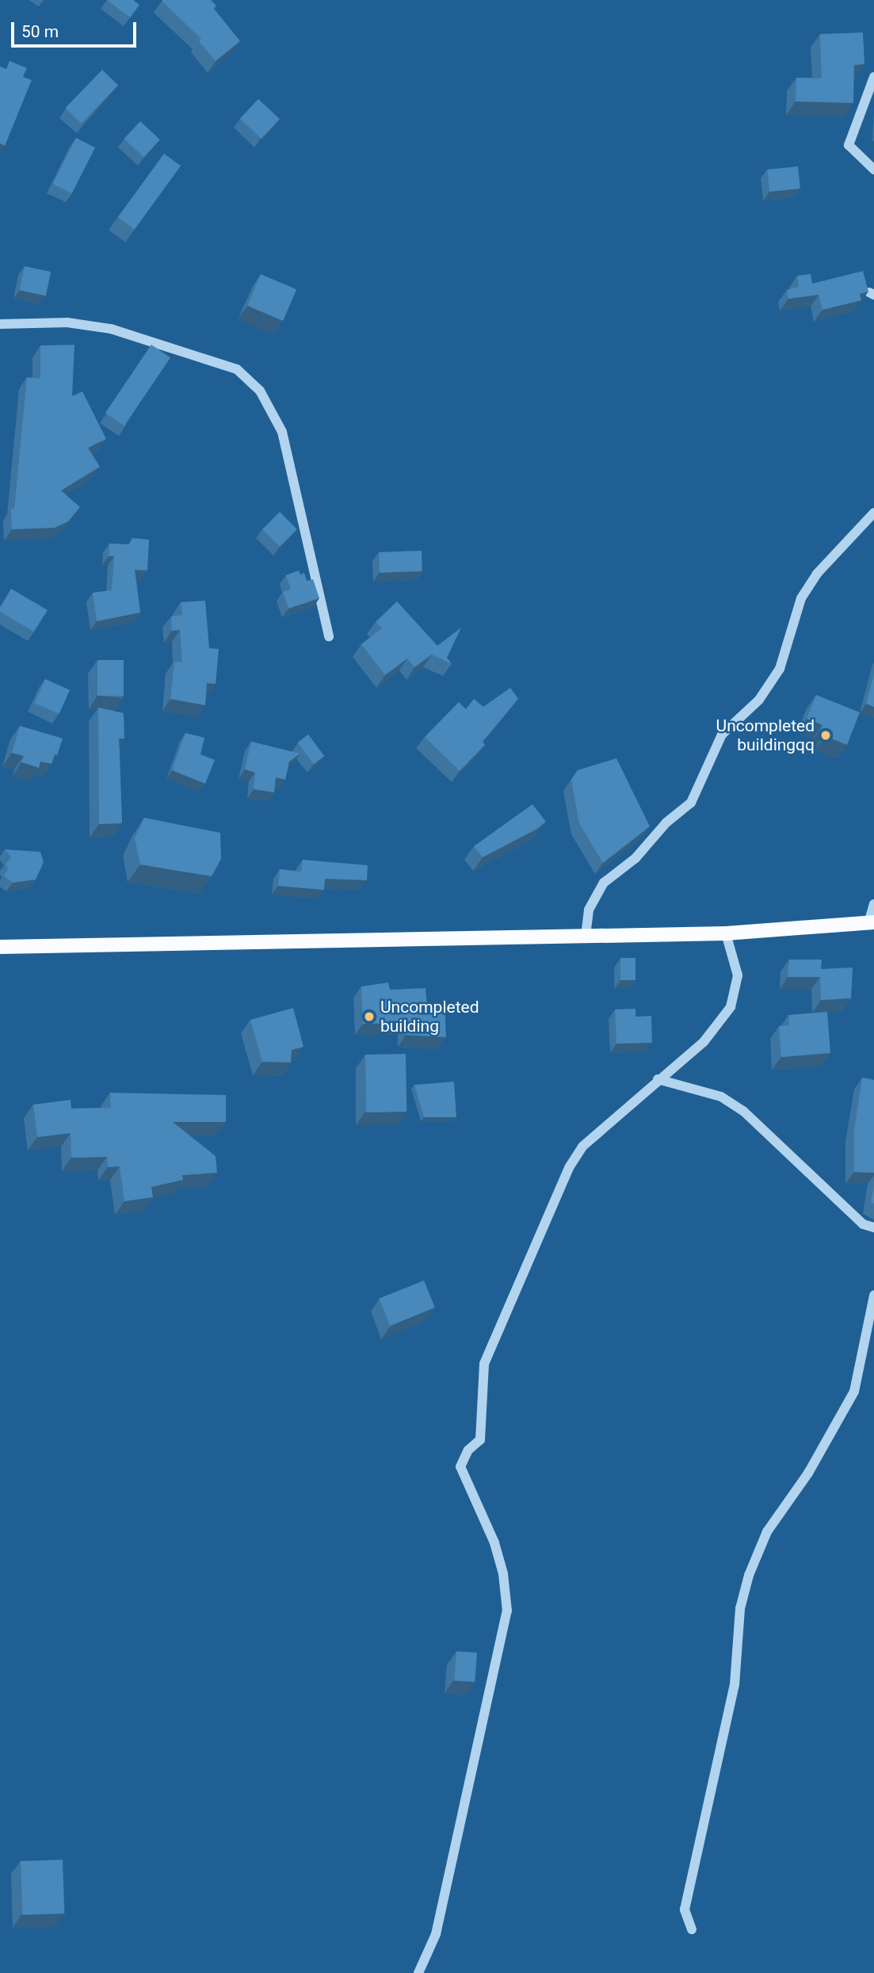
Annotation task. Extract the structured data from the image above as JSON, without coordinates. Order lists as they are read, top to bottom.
{
  "places": ["Uncompleted buildingqq", "Uncompleted building"],
  "scale_bar": "50 m"
}
